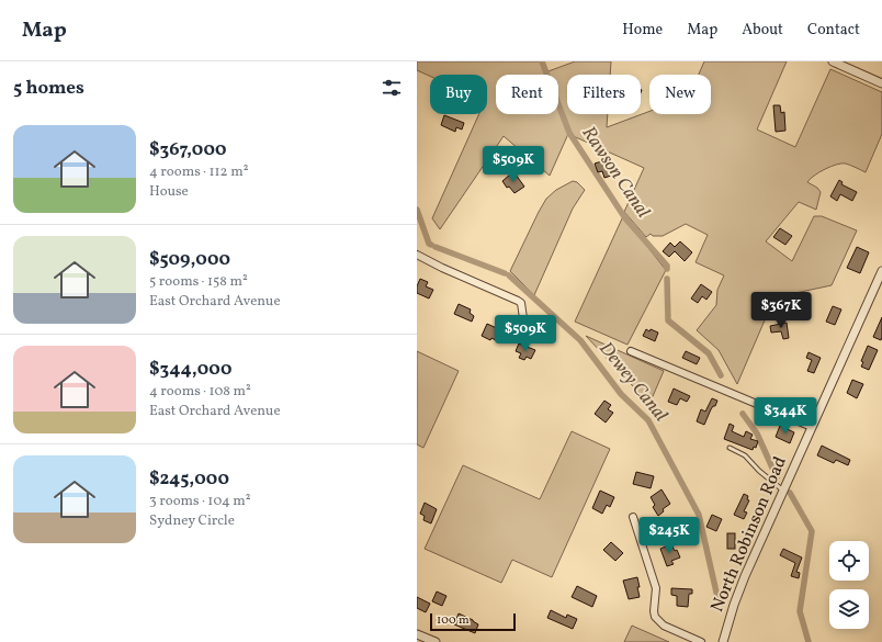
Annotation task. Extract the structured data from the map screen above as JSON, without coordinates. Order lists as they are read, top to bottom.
{
  "streets": {
    "street": ["North Robinson Road"]
  },
  "water": ["Rawson Canal", "Dewey Canal"],
  "scale_bar": "100 m",
  "page": {
    "header": "Map",
    "nav": [
      "Home",
      "Map",
      "About",
      "Contact"
    ],
    "heading": "5 homes",
    "chip": [
      "Buy",
      "Rent",
      "Filters",
      "New"
    ],
    "list": [
      {
        "name": "$367,000",
        "note": "4 rooms · 112 m² · House"
      },
      {
        "name": "$509,000",
        "note": "5 rooms · 158 m² · East Orchard Avenue"
      },
      {
        "name": "$344,000",
        "note": "4 rooms · 108 m² · East Orchard Avenue"
      },
      {
        "name": "$245,000",
        "note": "3 rooms · 104 m² · Sydney Circle"
      }
    ],
    "price": [
      "$509K",
      "$367K",
      "$509K",
      "$344K",
      "$245K"
    ],
    "scale": "100 m"
  }
}
